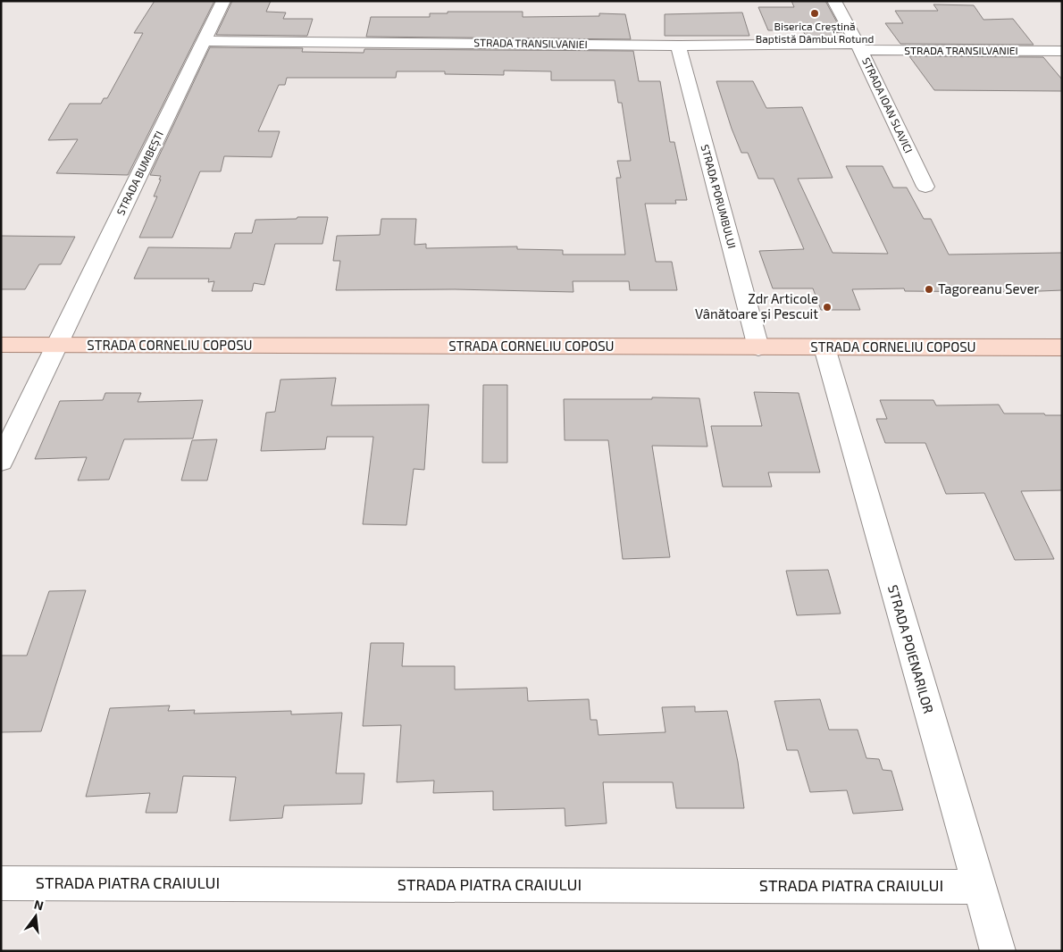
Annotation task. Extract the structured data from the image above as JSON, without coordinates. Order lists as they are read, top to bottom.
{
  "streets": {
    "main road": ["STRADA CORNELIU COPOSU"],
    "street": [
      "STRADA TRANSILVANIEI",
      "STRADA IOAN SLAVICI",
      "STRADA BUMBEȘTI",
      "STRADA PORUMBULUI",
      "STRADA POIENARILOR",
      "STRADA PIATRA CRAIULUI"
    ]
  },
  "crossings": [
    ["STRADA TRANSILVANIEI", "STRADA IOAN SLAVICI"],
    ["STRADA TRANSILVANIEI", "STRADA BUMBEȘTI"],
    ["STRADA TRANSILVANIEI", "STRADA PORUMBULUI"],
    ["STRADA BUMBEȘTI", "STRADA CORNELIU COPOSU"],
    ["STRADA PORUMBULUI", "STRADA CORNELIU COPOSU"],
    ["STRADA CORNELIU COPOSU", "STRADA POIENARILOR"],
    ["STRADA POIENARILOR", "STRADA PIATRA CRAIULUI"]
  ],
  "places": ["Biserica Creștină Baptistă Dâmbul Rotund", "Tagoreanu Sever", "Zdr Articole Vânătoare și Pescuit"],
  "north": "top"
}
